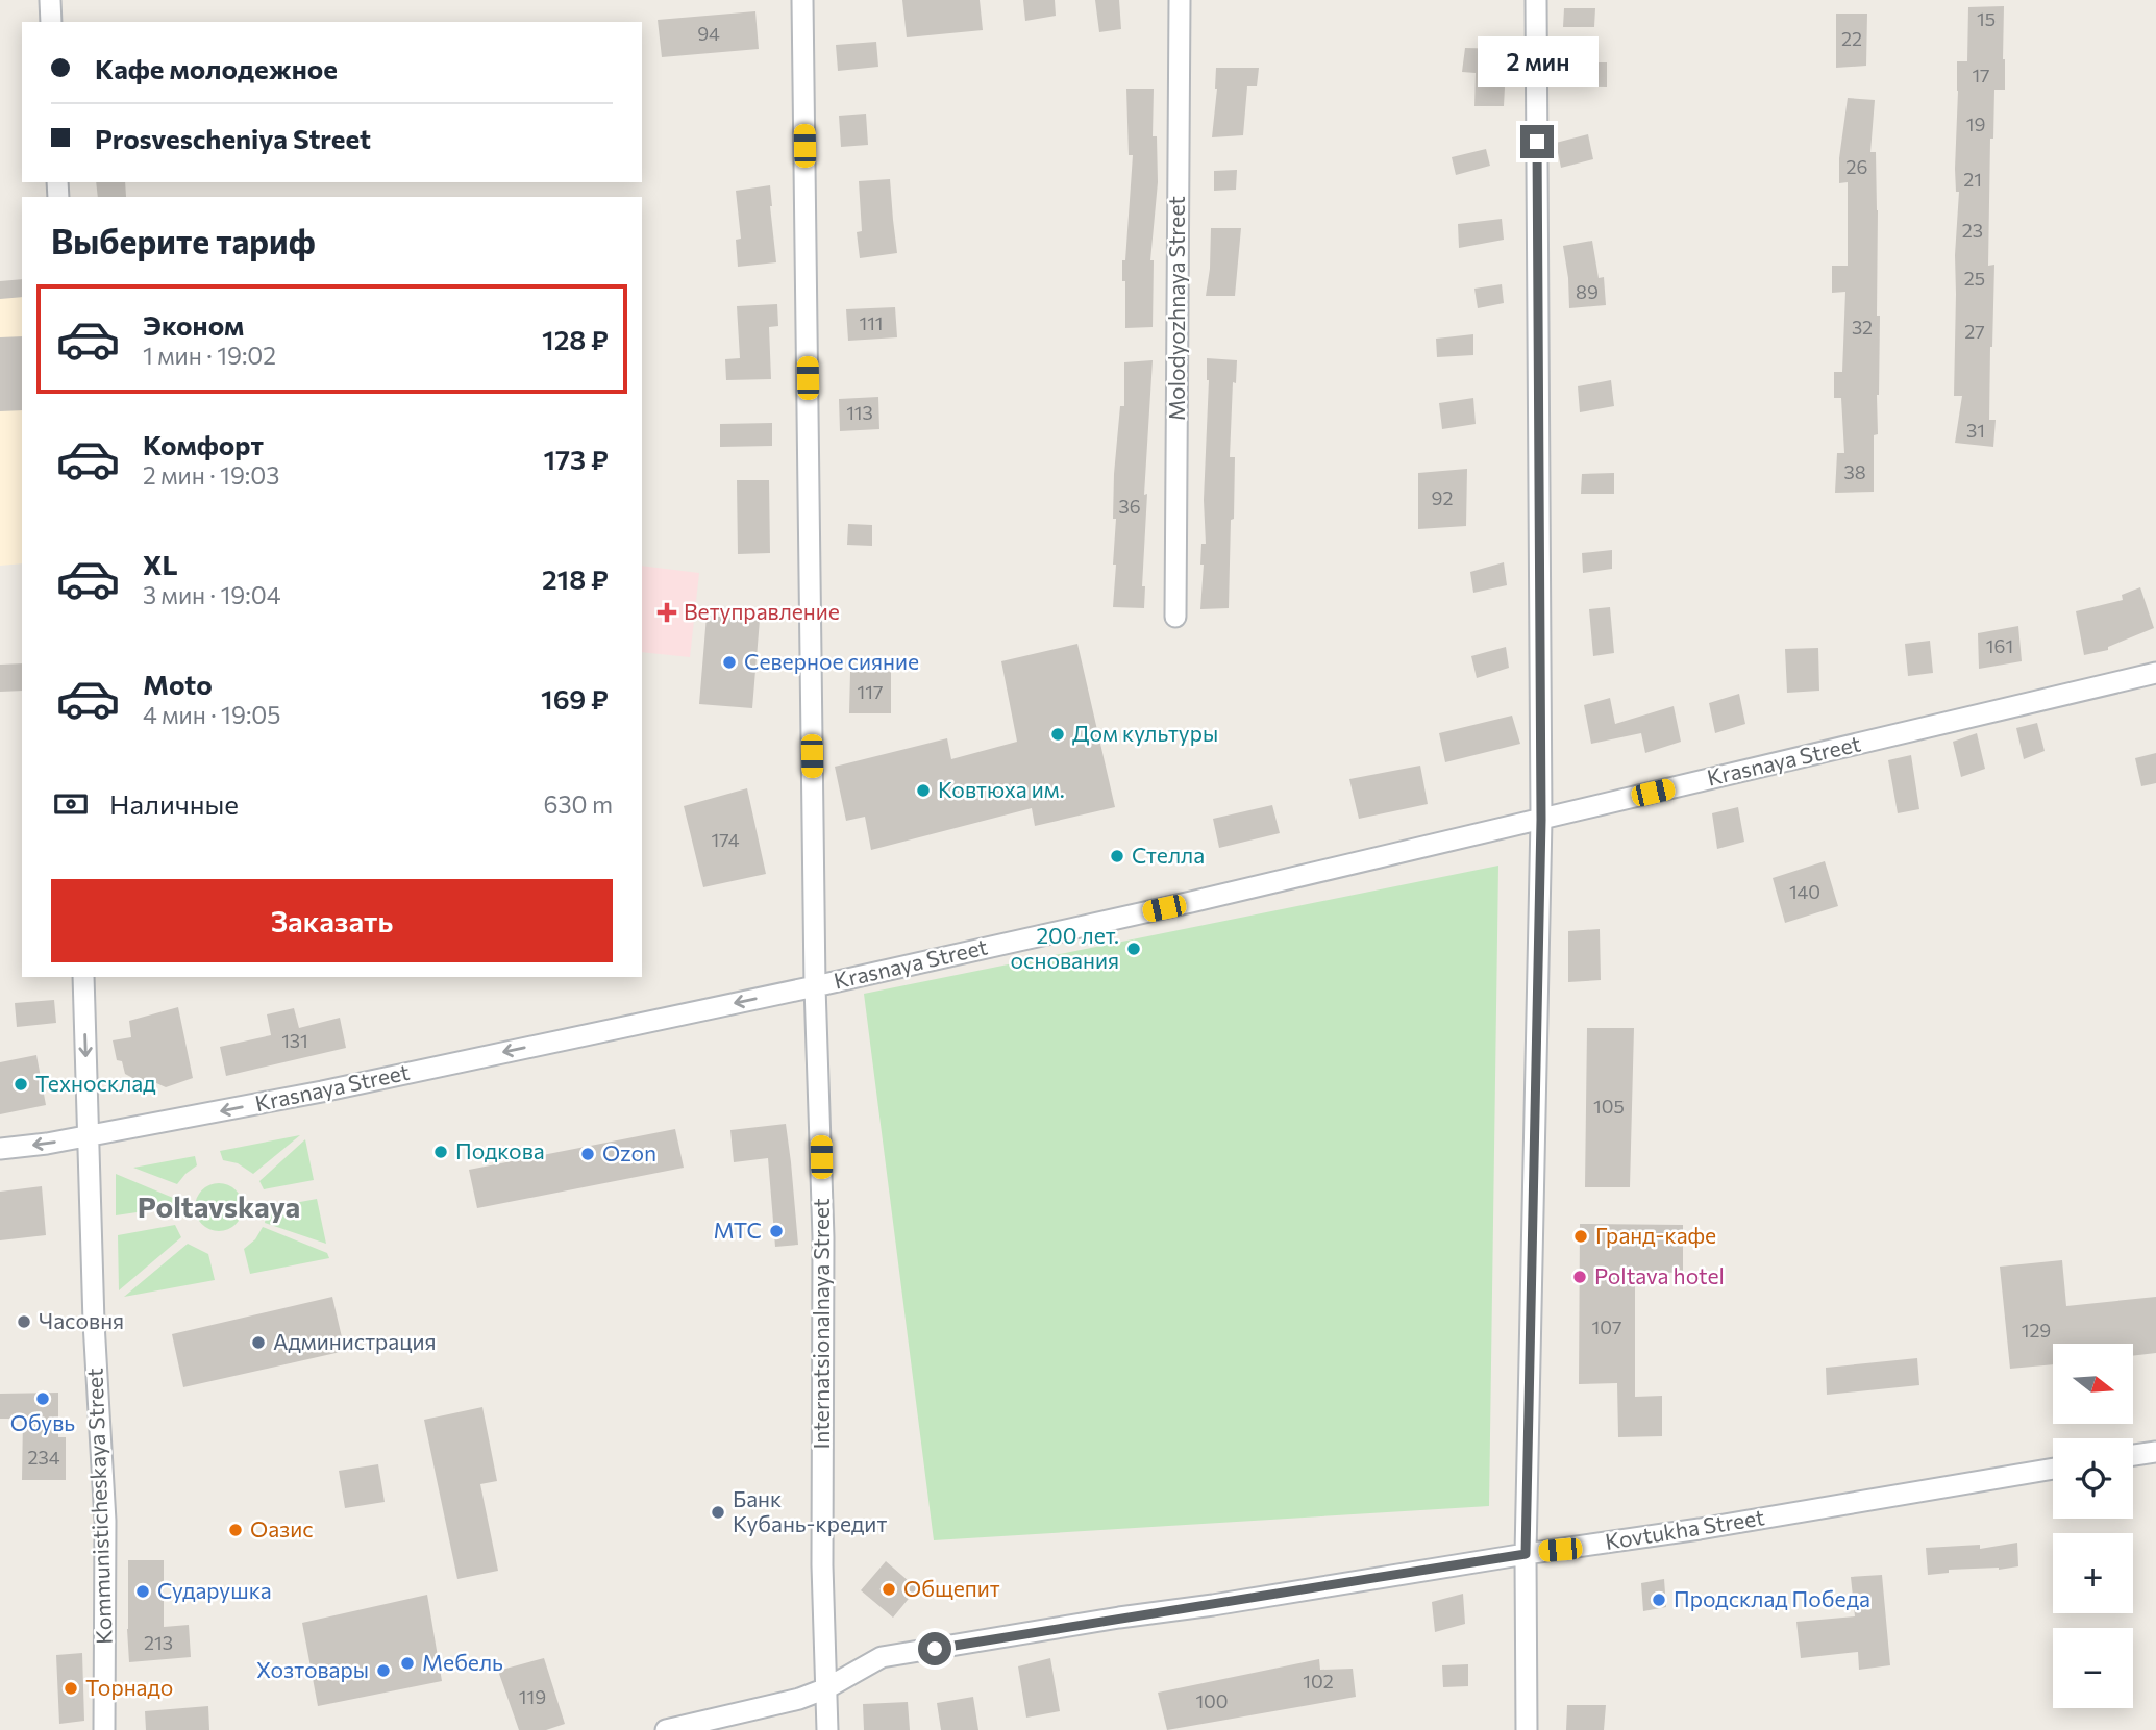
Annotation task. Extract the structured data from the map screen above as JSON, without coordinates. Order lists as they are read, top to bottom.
{
  "streets": {
    "street": [
      "Molodyozhnaya Street",
      "Krasnaya Street",
      "Internatsionalnaya Street",
      "Kommunisticheskaya Street",
      "Kovtukha Street"
    ]
  },
  "crossings": [
    ["Krasnaya Street", "Internatsionalnaya Street"],
    ["Krasnaya Street", "Kommunisticheskaya Street"],
    ["Internatsionalnaya Street", "Kovtukha Street"]
  ],
  "one_way": ["Krasnaya Street"],
  "districts": ["Poltavskaya"],
  "places": {
    "health": ["Ветуправление"],
    "other": [
      "Северное сияние",
      "Дом культуры",
      "Ковтюха им.",
      "Стелла",
      "200 лет. основания",
      "Техносклад",
      "Подкова",
      "Ozon",
      "МТС",
      "Гранд-кафе",
      "Poltava hotel",
      "Часовня",
      "Администрация",
      "Обувь",
      "Банк Кубань-кредит",
      "Оазис",
      "Общепит",
      "Сударушка",
      "Продсклад Победа",
      "Мебель",
      "Хозтовары",
      "Торнадо"
    ]
  },
  "house_numbers": [
    "15",
    "94",
    "22",
    "17",
    "19",
    "26",
    "21",
    "23",
    "25",
    "89",
    "111",
    "32",
    "27",
    "113",
    "31",
    "38",
    "92",
    "36",
    "161",
    "117",
    "174",
    "140",
    "131",
    "105",
    "107",
    "129",
    "234",
    "213",
    "102",
    "119",
    "100"
  ],
  "north": "right",
  "page": {
    "banner": ["Кафе молодежное", "Prosvescheniya Street"],
    "bubble": "2 мин",
    "heading": "Выберите тариф",
    "list": [
      {
        "name": "Эконом",
        "note": "1 мин · 19:02",
        "value": "128 ₽"
      },
      {
        "name": "Комфорт",
        "note": "2 мин · 19:03",
        "value": "173 ₽"
      },
      {
        "name": "XL",
        "note": "3 мин · 19:04",
        "value": "218 ₽"
      },
      {
        "name": "Moto",
        "note": "4 мин · 19:05",
        "value": "169 ₽"
      }
    ],
    "pay": ["Наличные", "630 m"],
    "buttons": "Заказать",
    "map_buttons": ["+", "−"]
  }
}
